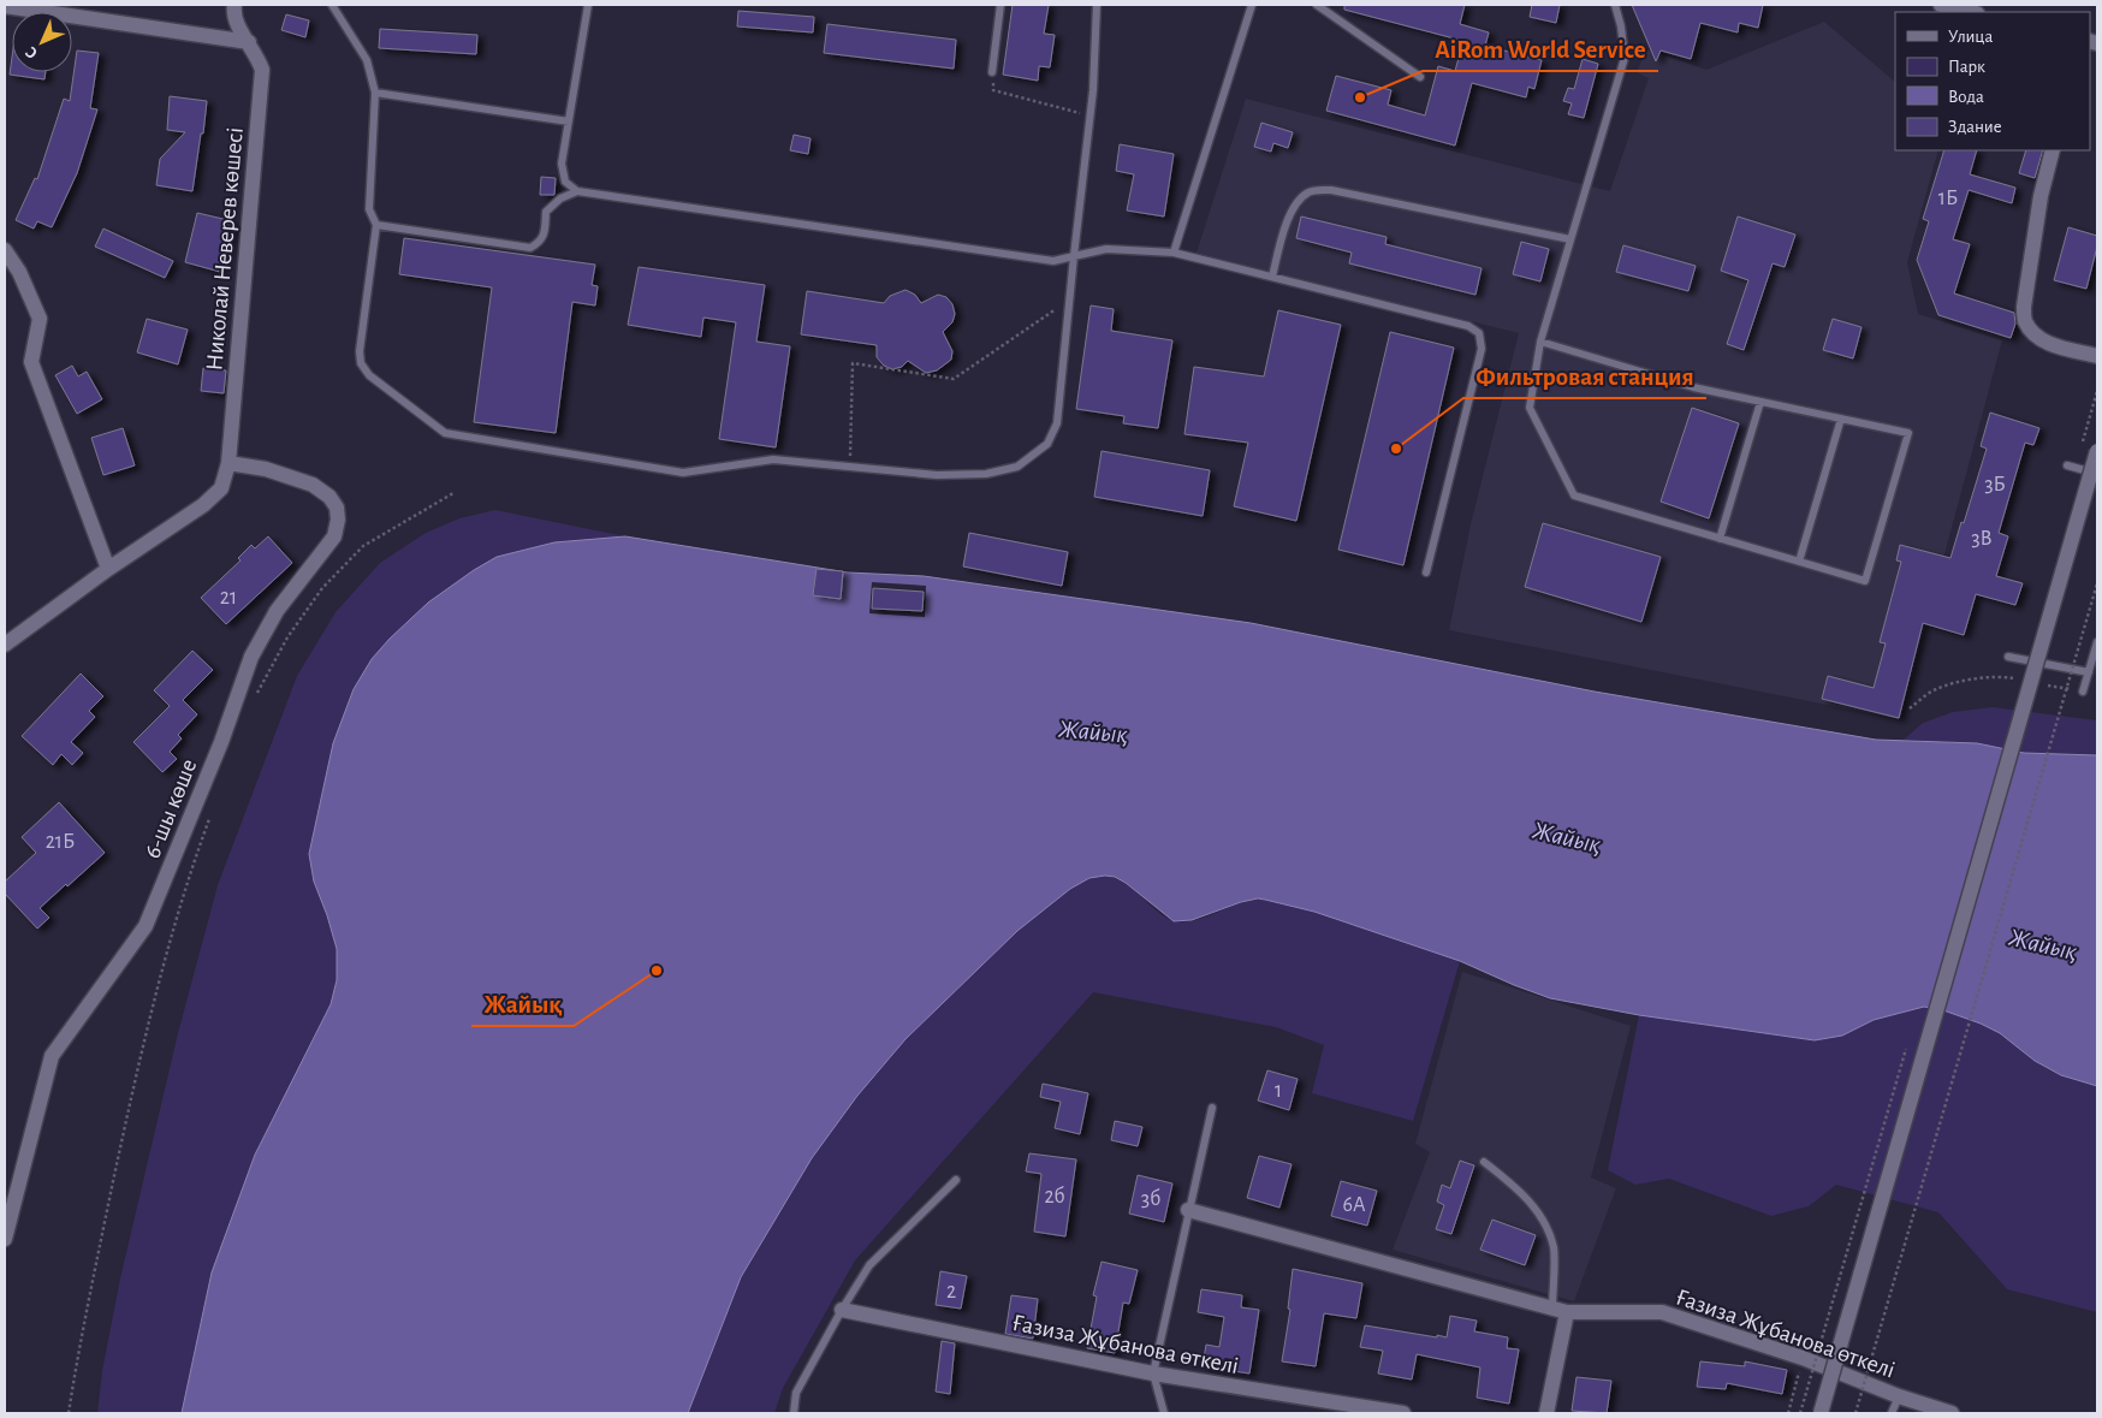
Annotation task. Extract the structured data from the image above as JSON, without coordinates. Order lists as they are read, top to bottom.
{
  "streets": {
    "street": ["Николай Неверев көшесі", "6-шы көше", "Ғазиза Жұбанова өткелі"]
  },
  "crossings": [
    ["Николай Неверев көшесі", "6-шы көше"]
  ],
  "water": ["Жайық"],
  "places": ["AiRom World Service", "Фильтровая станция", "Жайық"],
  "house_numbers": [
    "1Б",
    "3Б",
    "3В",
    "21",
    "21Б",
    "1",
    "2б",
    "3б",
    "6А",
    "2"
  ],
  "legend": [
    "Улица",
    "Парк",
    "Вода",
    "Здание"
  ],
  "north": "bottom left"
}
